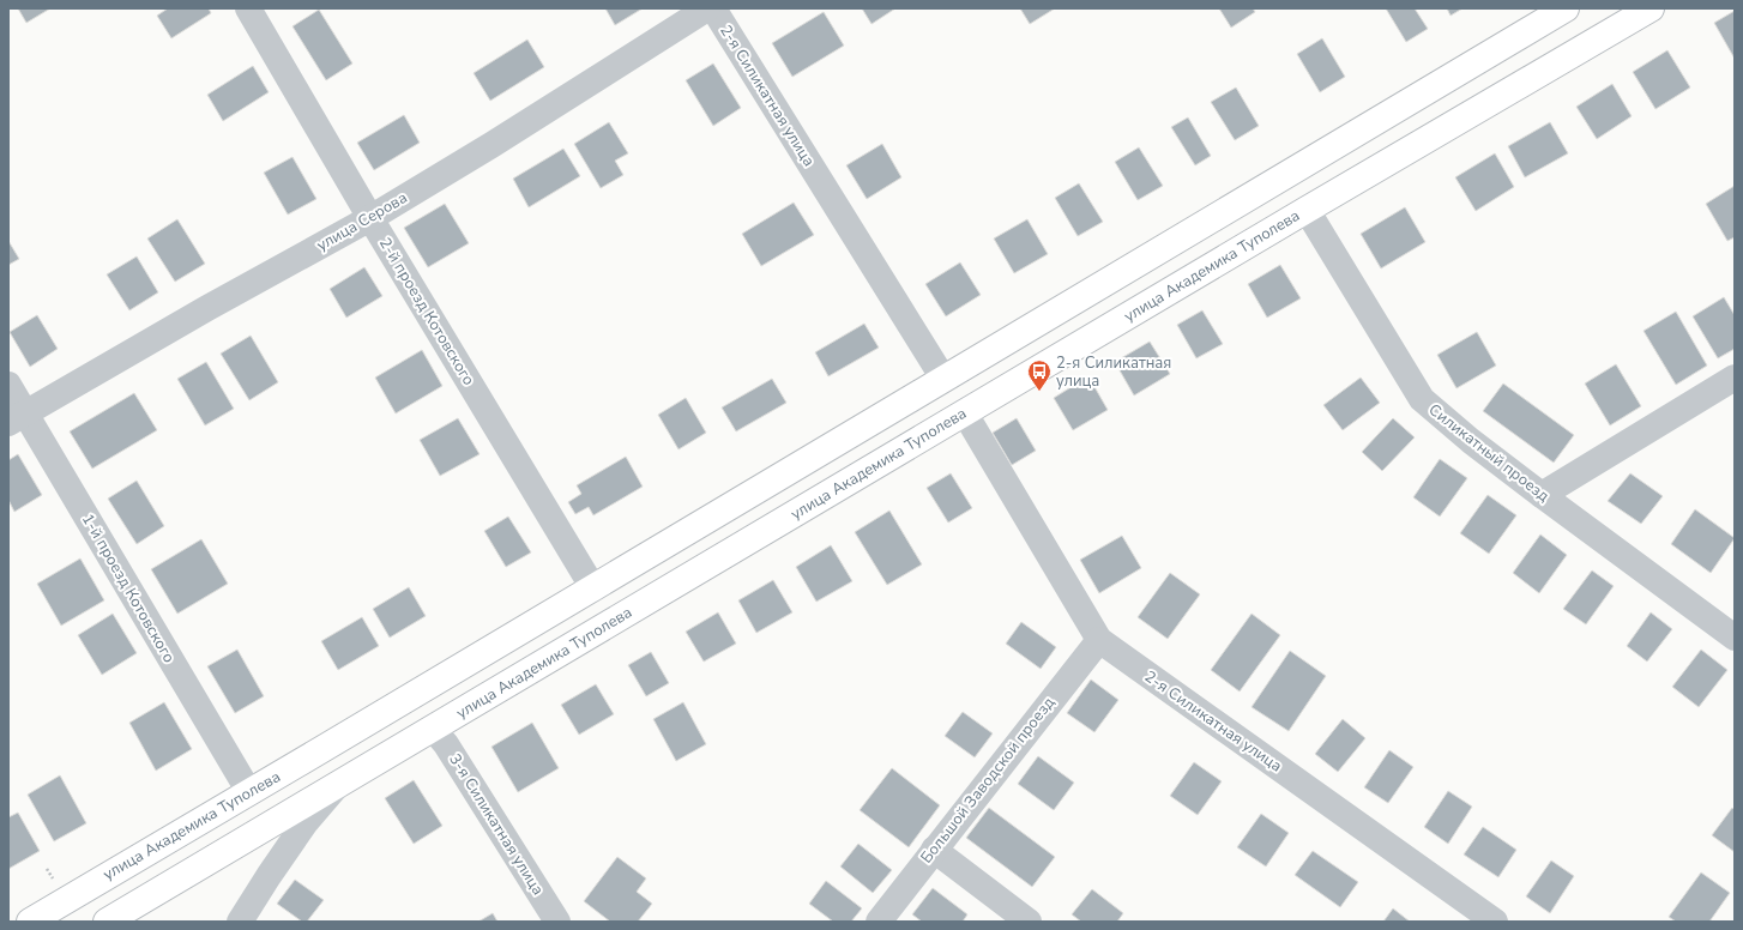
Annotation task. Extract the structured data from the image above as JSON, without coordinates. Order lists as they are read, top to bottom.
{
  "streets": {
    "main road": ["улица Академика Туполева"],
    "street": [
      "2-я Силикатная улица",
      "улица Серова",
      "2-й проезд Котовского",
      "Силикатный проезд",
      "1-й проезд Котовского",
      "Большой Заводской проезд",
      "3-я Силикатная улица"
    ]
  },
  "crossings": [
    ["2-я Силикатная улица", "улица Академика Туполева"],
    ["2-я Силикатная улица", "Большой Заводской проезд"],
    ["улица Серова", "2-й проезд Котовского"],
    ["улица Серова", "1-й проезд Котовского"],
    ["улица Академика Туполева", "2-й проезд Котовского"],
    ["улица Академика Туполева", "Силикатный проезд"],
    ["улица Академика Туполева", "1-й проезд Котовского"],
    ["улица Академика Туполева", "3-я Силикатная улица"]
  ],
  "places": {
    "bus stop": ["2-я Силикатная улица"]
  }
}
